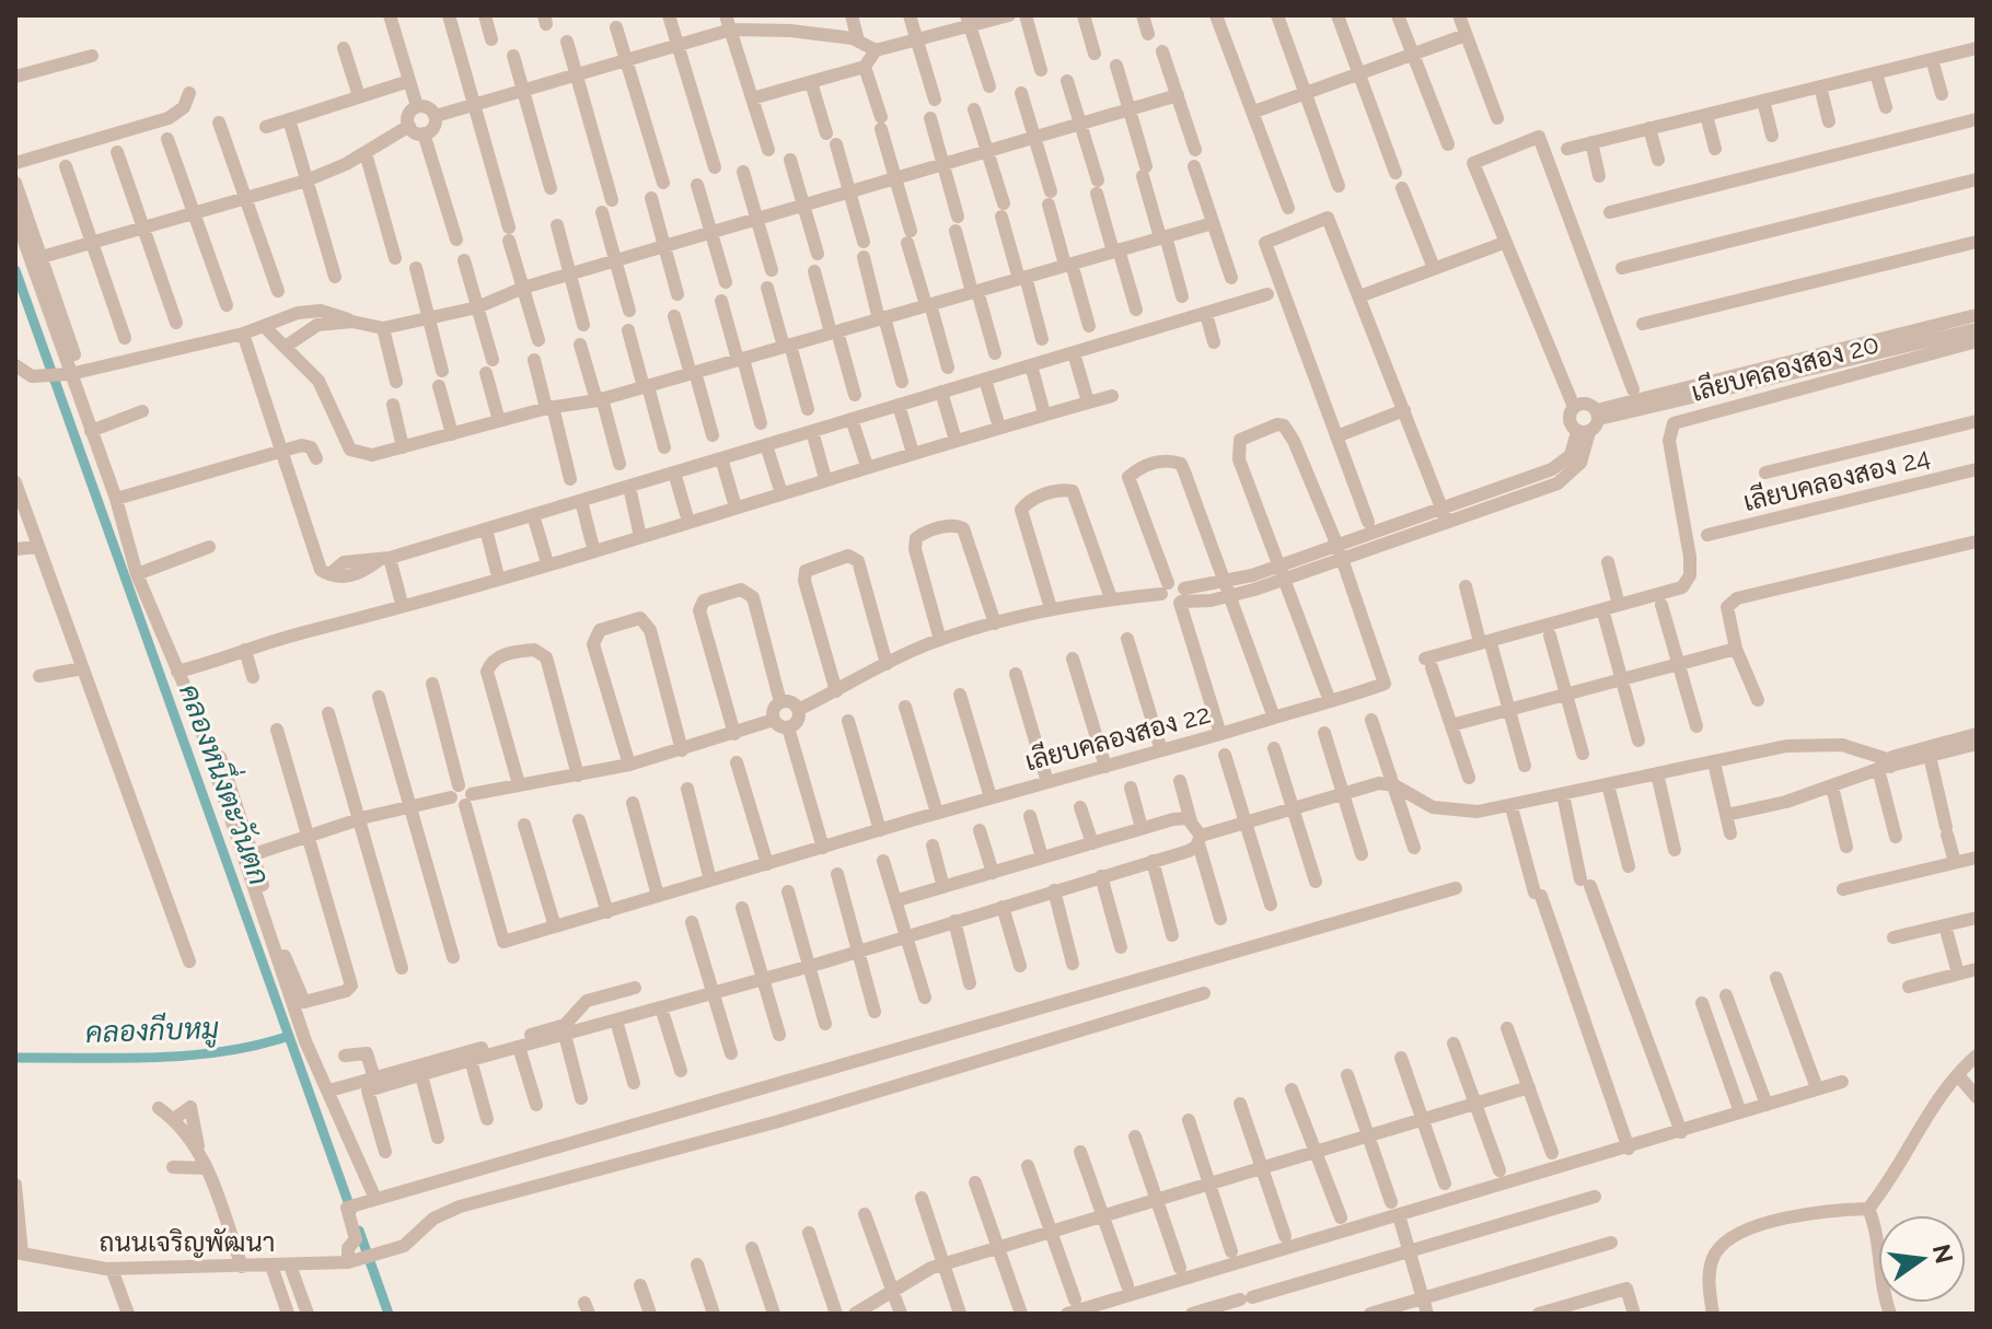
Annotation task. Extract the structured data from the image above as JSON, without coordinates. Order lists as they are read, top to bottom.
{
  "streets": {
    "street": [
      "เลียบคลองสอง 20",
      "เลียบคลองสอง 24",
      "เลียบคลองสอง 22",
      "ถนนเจริญพัฒนา"
    ]
  },
  "water": ["คลองหนึ่งตะวันตก", "คลองกีบหมู"],
  "north": "right"
}
